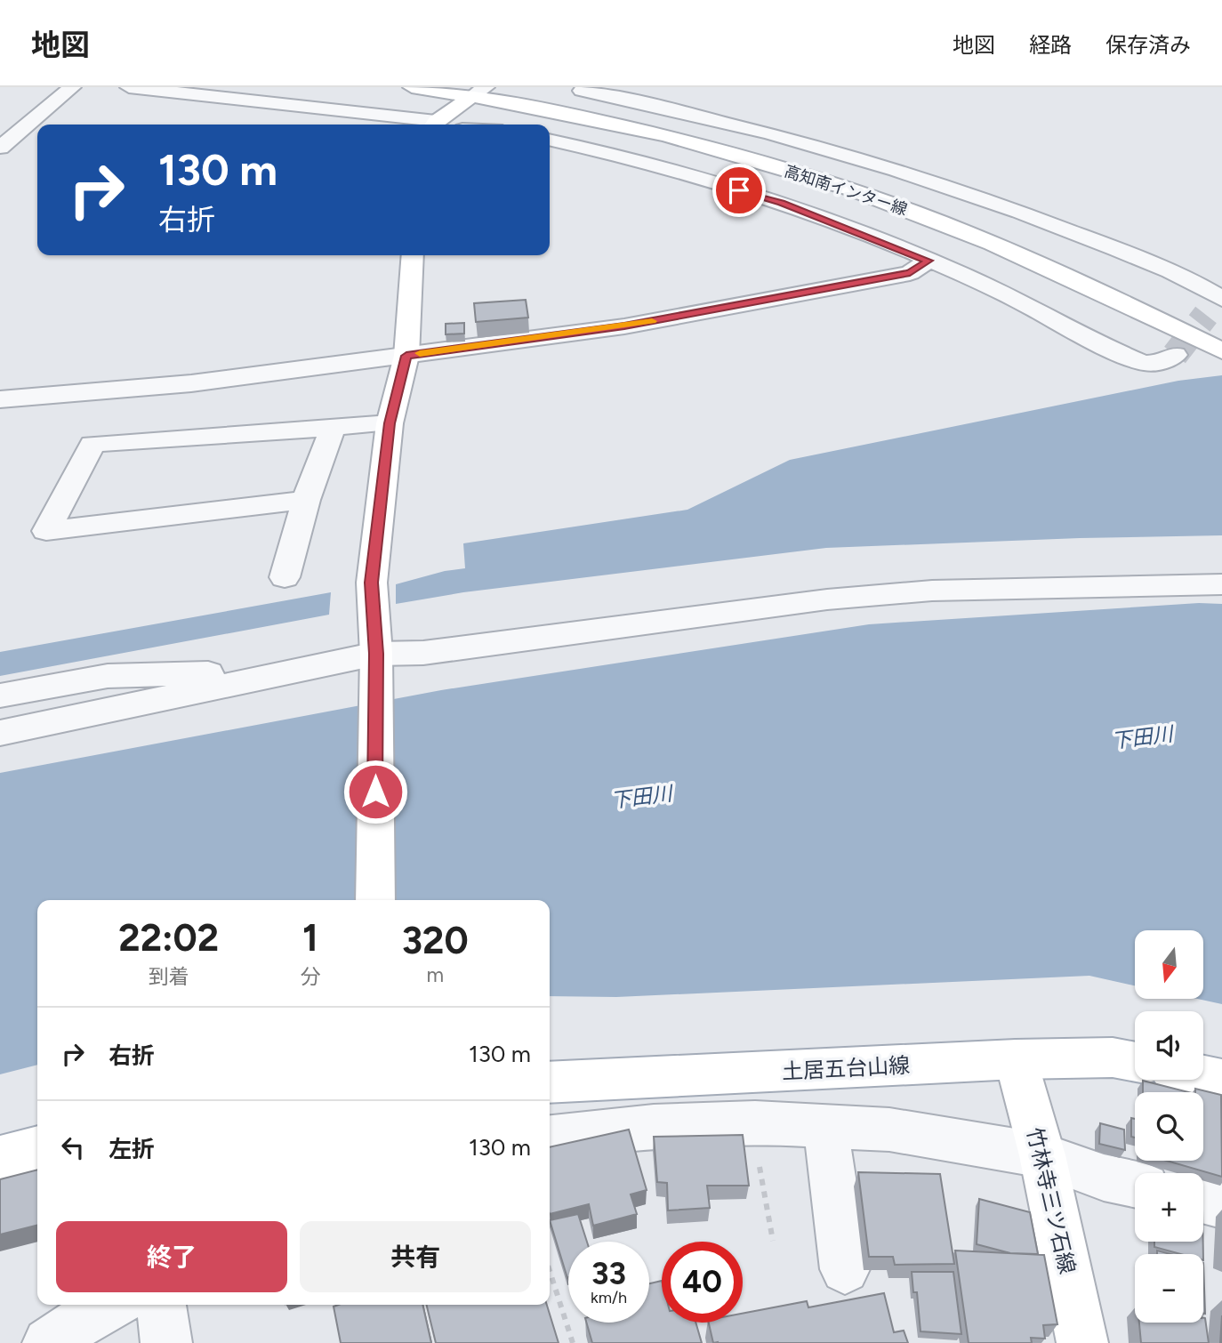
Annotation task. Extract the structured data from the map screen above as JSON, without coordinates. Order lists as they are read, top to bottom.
{
  "streets": {
    "main road": ["高知南インター線", "土居五台山線", "竹林寺三ツ石線"]
  },
  "crossings": [
    ["土居五台山線", "竹林寺三ツ石線"]
  ],
  "water": ["下田川"],
  "north": "bottom",
  "page": {
    "header": "地図",
    "nav": ["地図", "経路", "保存済み"],
    "turn": ["130 m", "右折"],
    "eta": [
      "22:02",
      "到着",
      "1",
      "分",
      "320",
      "m"
    ],
    "map_buttons": ["+", "−"],
    "list": [
      {
        "name": "右折",
        "value": "130 m"
      },
      {
        "name": "左折",
        "value": "130 m"
      }
    ],
    "buttons": ["終了", "共有"],
    "speed": "33 km/h",
    "limit": "40"
  }
}
